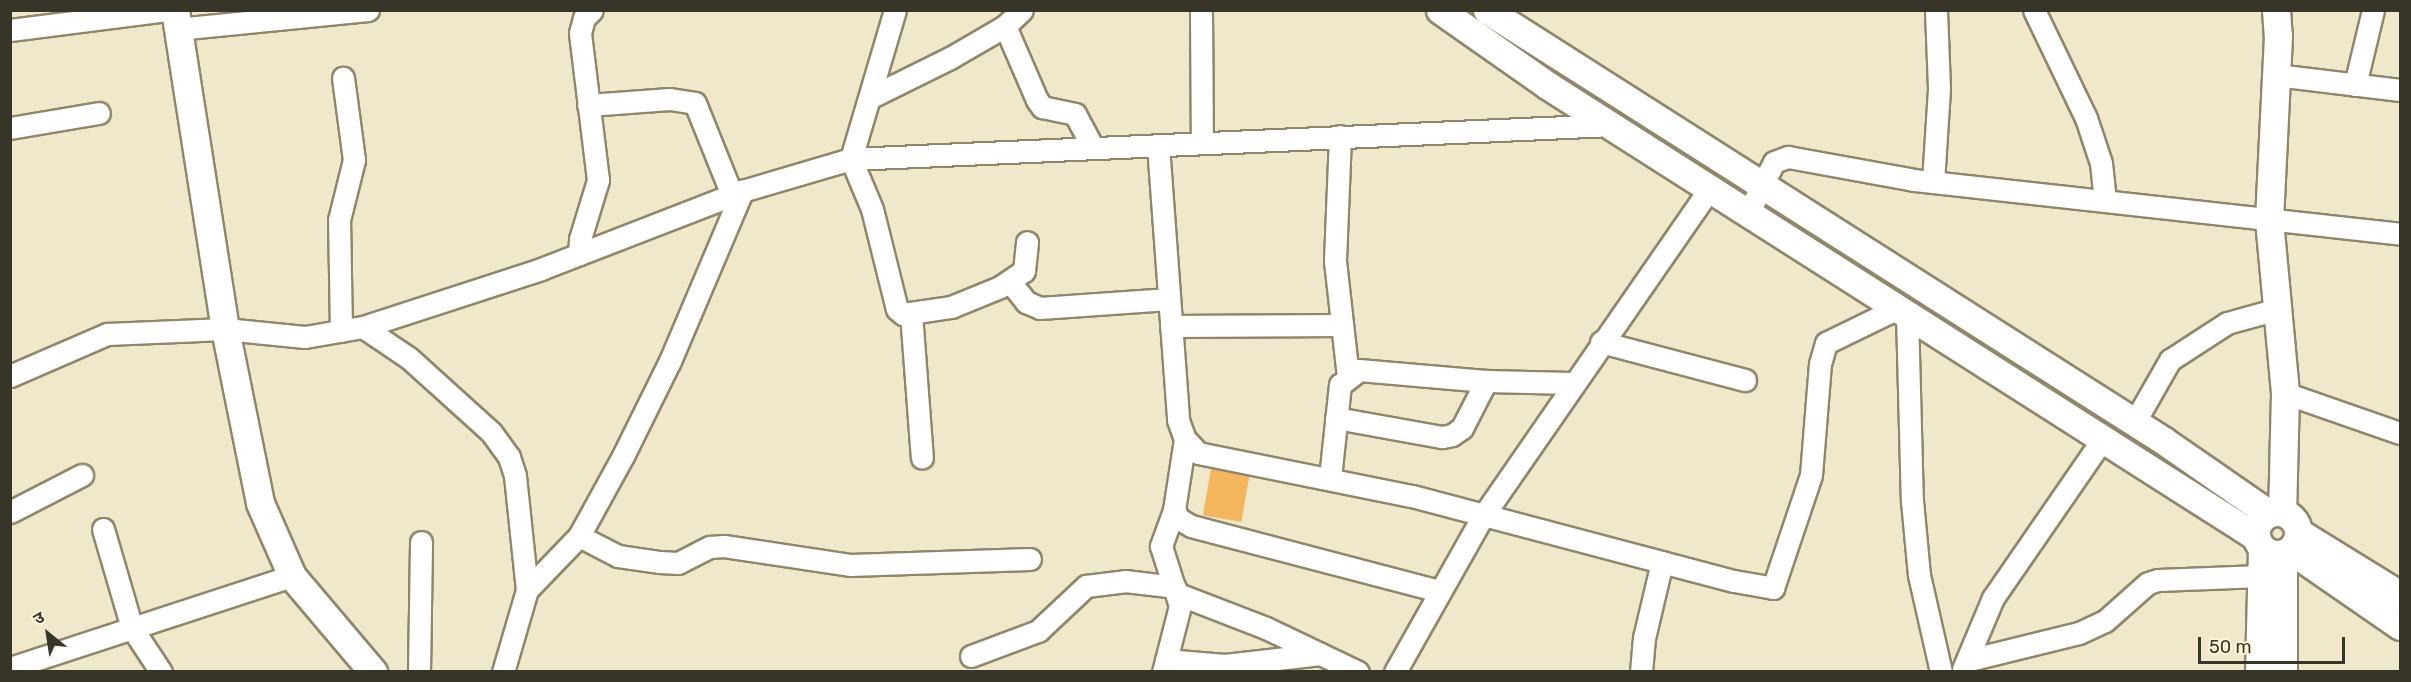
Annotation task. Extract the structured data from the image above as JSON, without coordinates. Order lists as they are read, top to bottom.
{
  "scale_bar": "50 m",
  "north": "top left"
}
